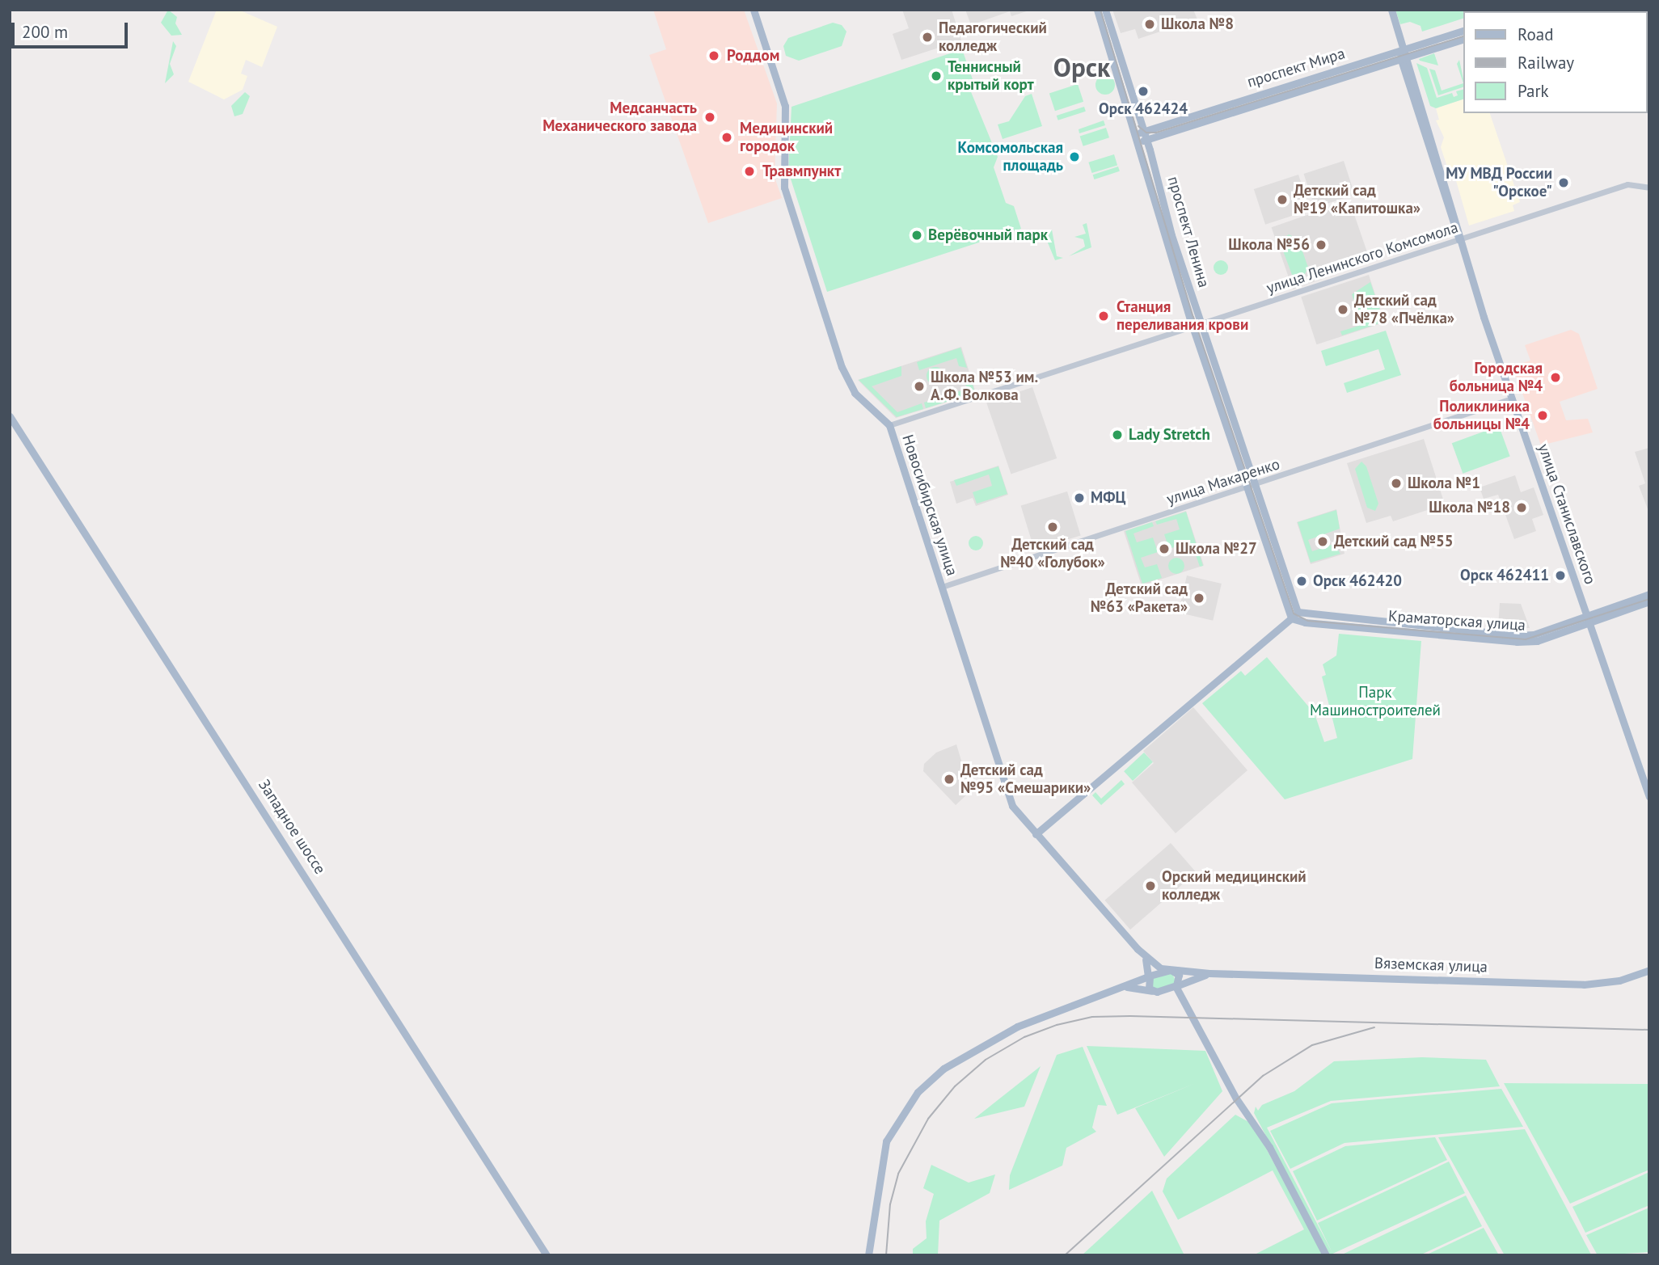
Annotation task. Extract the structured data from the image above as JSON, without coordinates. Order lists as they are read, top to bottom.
{
  "streets": {
    "main road": [
      "проспект Мира",
      "проспект Ленина",
      "Новосибирская улица",
      "улица Станиславского",
      "Краматорская улица",
      "Западное шоссе",
      "Вяземская улица"
    ],
    "street": ["улица Ленинского Комсомола", "улица Макаренко"]
  },
  "crossings": [
    ["проспект Мира", "проспект Ленина"],
    ["проспект Мира", "улица Станиславского"],
    ["проспект Ленина", "улица Ленинского Комсомола"],
    ["проспект Ленина", "улица Макаренко"],
    ["проспект Ленина", "Краматорская улица"],
    ["улица Ленинского Комсомола", "Новосибирская улица"],
    ["улица Ленинского Комсомола", "улица Станиславского"],
    ["улица Макаренко", "Новосибирская улица"],
    ["улица Макаренко", "улица Станиславского"],
    ["улица Станиславского", "Краматорская улица"]
  ],
  "districts": ["Орск"],
  "parks": ["Парк Машиностроителей"],
  "places": [
    "Школа №8",
    "Педагогический колледж",
    "Роддом",
    "Теннисный крытый корт",
    "Орск 462424",
    "Медсанчасть Механического завода",
    "Медицинский городок",
    "Комсомольская площадь",
    "Травмпункт",
    "МУ МВД России \"Орское\"",
    "Детский сад №19 «Капитошка»",
    "Верёвочный парк",
    "Школа №56",
    "Детский сад №78 «Пчёлка»",
    "Станция переливания крови",
    "Городская больница №4",
    "Школа №53 им. А.Ф. Волкова",
    "Поликлиника больницы №4",
    "Lady Stretch",
    "Школа №1",
    "МФЦ",
    "Школа №18",
    "Детский сад №40 «Голубок»",
    "Детский сад №55",
    "Школа №27",
    "Орск 462411",
    "Орск 462420",
    "Детский сад №63 «Ракета»",
    "Детский сад №95 «Смешарики»",
    "Орский медицинский колледж"
  ],
  "legend": ["Road", "Railway", "Park"],
  "scale_bar": "200 m"
}
